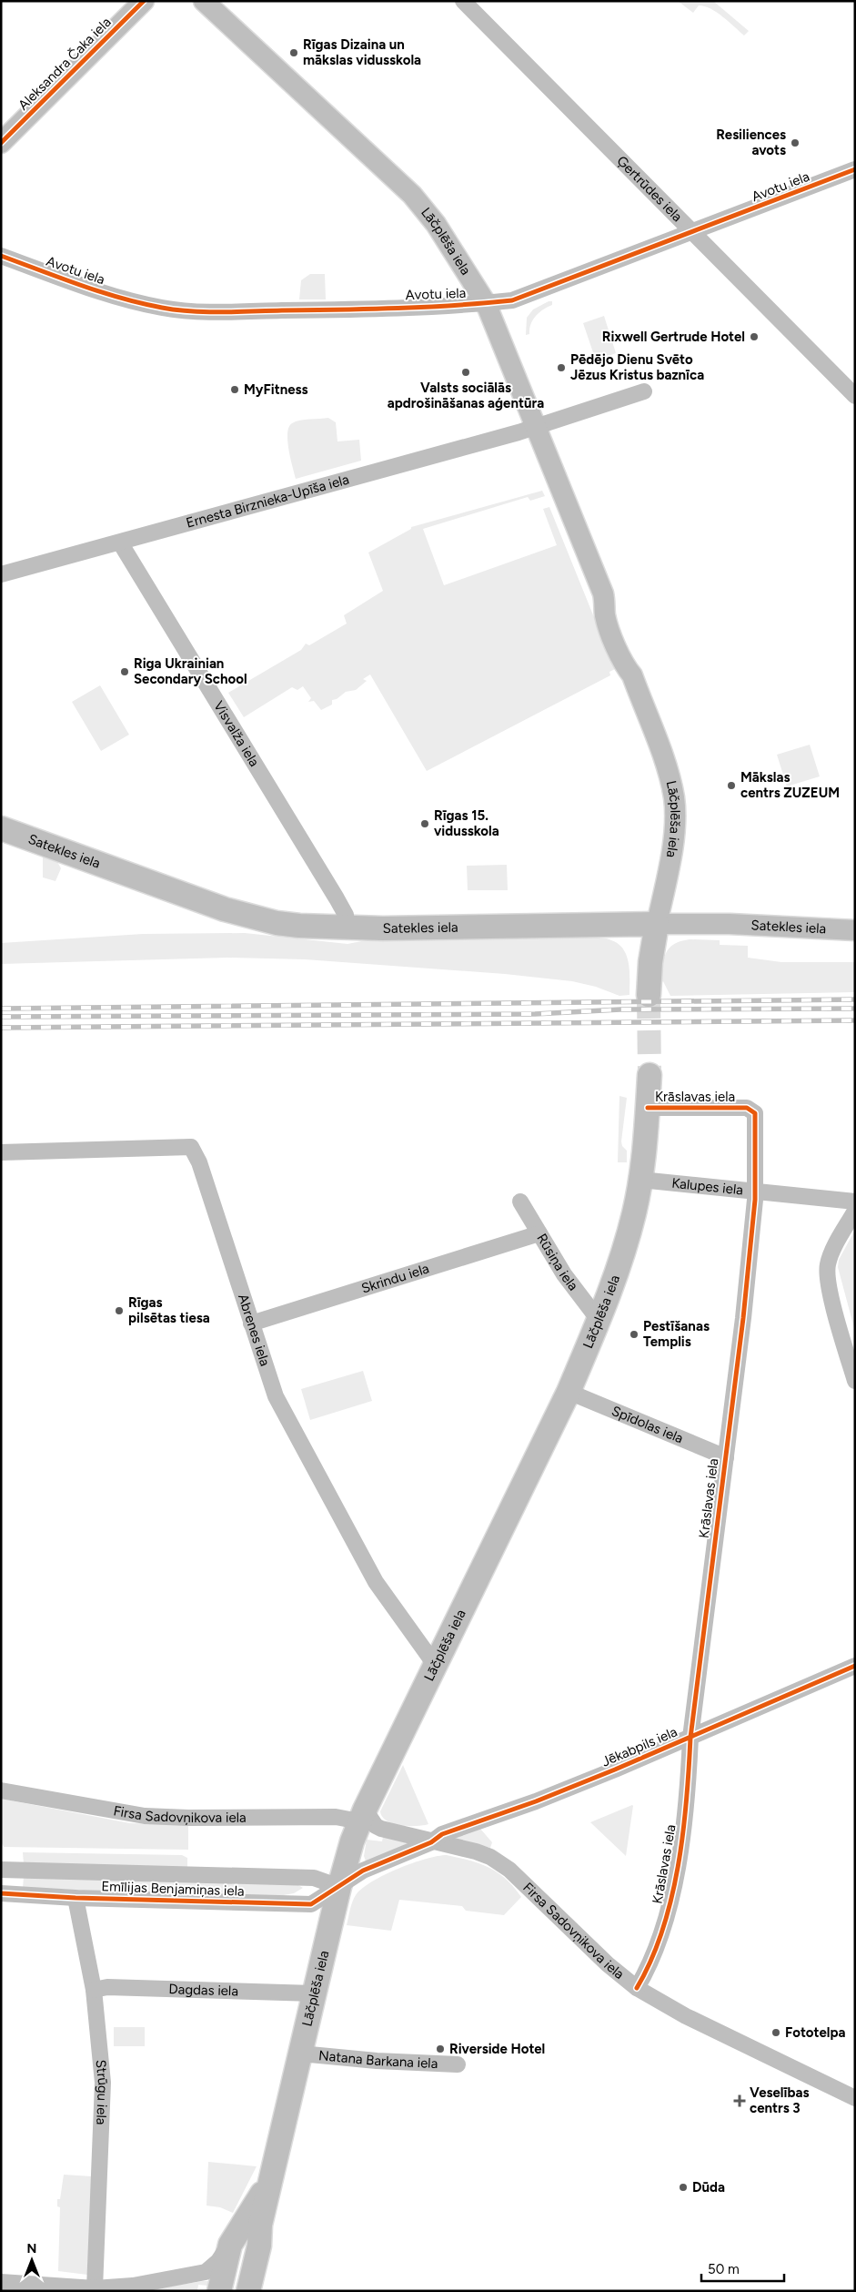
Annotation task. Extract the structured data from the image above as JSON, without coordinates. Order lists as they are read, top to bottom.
{
  "streets": {
    "highway": ["Lāčplēša iela", "Satekles iela"],
    "main road": ["Aleksandra Čaka iela"],
    "street": [
      "Avotu iela",
      "Ģertrūdes iela",
      "Ernesta Birznieka-Upīša iela",
      "Visvalža iela",
      "Krāslavas iela",
      "Kalupes iela",
      "Rūsiņa iela",
      "Skrindu iela",
      "Abrenes iela",
      "Spīdolas iela",
      "Jēkabpils iela",
      "Firsa Sadovņikova iela",
      "Emīlijas Benjamiņas iela",
      "Dagdas iela",
      "Natana Barkana iela",
      "Strūgu iela"
    ]
  },
  "crossings": [
    ["Avotu iela", "Ģertrūdes iela"],
    ["Avotu iela", "Lāčplēša iela"],
    ["Lāčplēša iela", "Ernesta Birznieka-Upīša iela"],
    ["Lāčplēša iela", "Satekles iela"],
    ["Lāčplēša iela", "Krāslavas iela"],
    ["Lāčplēša iela", "Kalupes iela"],
    ["Lāčplēša iela", "Rūsiņa iela"],
    ["Lāčplēša iela", "Abrenes iela"],
    ["Lāčplēša iela", "Spīdolas iela"],
    ["Lāčplēša iela", "Firsa Sadovņikova iela"],
    ["Lāčplēša iela", "Emīlijas Benjamiņas iela"],
    ["Lāčplēša iela", "Dagdas iela"],
    ["Lāčplēša iela", "Natana Barkana iela"],
    ["Ernesta Birznieka-Upīša iela", "Visvalža iela"],
    ["Visvalža iela", "Satekles iela"],
    ["Krāslavas iela", "Kalupes iela"],
    ["Krāslavas iela", "Spīdolas iela"],
    ["Krāslavas iela", "Jēkabpils iela"],
    ["Krāslavas iela", "Firsa Sadovņikova iela"],
    ["Rūsiņa iela", "Skrindu iela"],
    ["Skrindu iela", "Abrenes iela"],
    ["Jēkabpils iela", "Firsa Sadovņikova iela"],
    ["Emīlijas Benjamiņas iela", "Strūgu iela"],
    ["Dagdas iela", "Strūgu iela"]
  ],
  "places": {
    "other": [
      "Rīgas Dizaina un mākslas vidusskola",
      "Resiliences avots",
      "Rixwell Gertrude Hotel",
      "Pēdējo Dienu Svēto Jēzus Kristus baznīca",
      "Valsts sociālās apdrošināšanas aģentūra",
      "MyFitness",
      "Riga Ukrainian Secondary School",
      "Mākslas centrs ZUZEUM",
      "Rīgas 15. vidusskola",
      "Rīgas pilsētas tiesa",
      "Pestīšanas Templis",
      "Fototelpa",
      "Riverside Hotel",
      "Dūda"
    ],
    "health": ["Veselības centrs 3"]
  },
  "scale_bar": "50 m",
  "north": "top"
}
